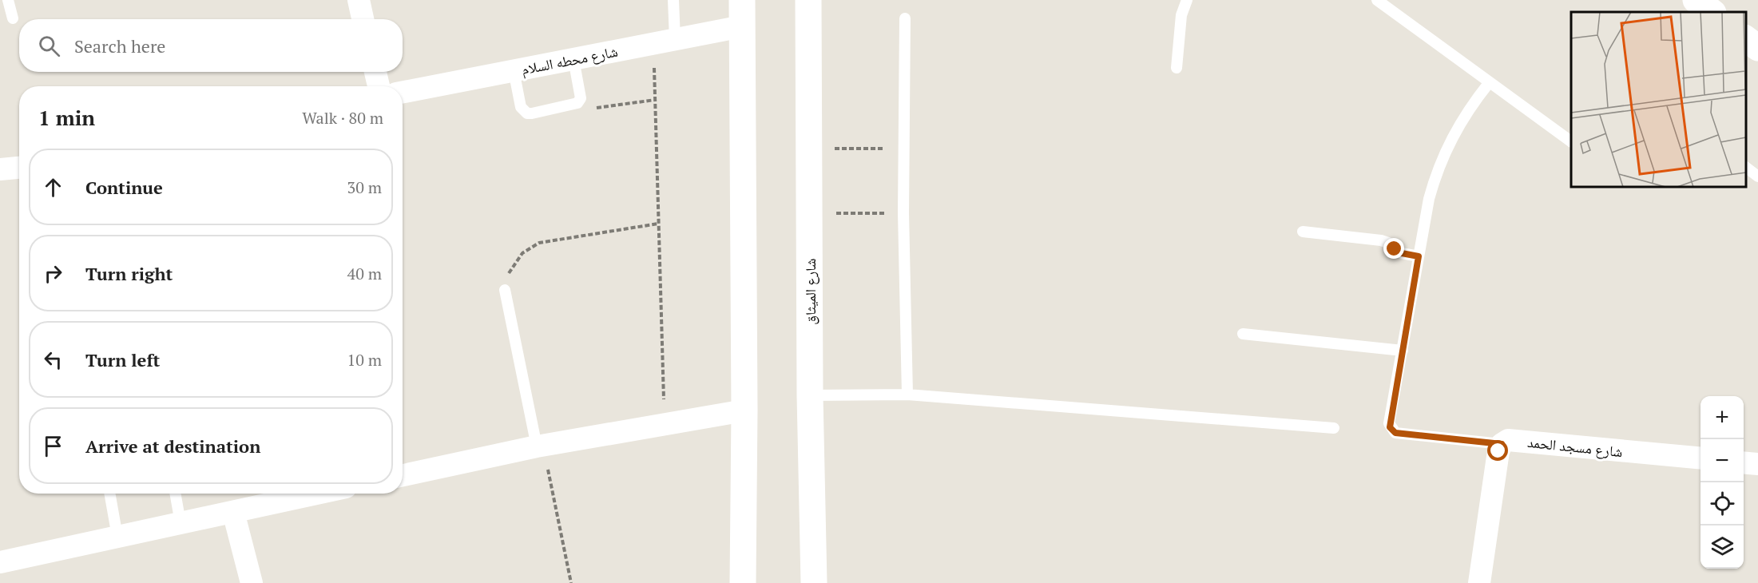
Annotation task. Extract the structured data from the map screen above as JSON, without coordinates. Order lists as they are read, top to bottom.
{
  "streets": {
    "main road": ["شارع الميثاق"],
    "street": ["شارع محطه السلام", "شارع مسجد الحمد"]
  },
  "page": {
    "search": "Search here",
    "heading": ["1 min", "Walk · 80 m"],
    "list": [
      ["Continue", "30 m"],
      ["Turn right", "40 m"],
      ["Turn left", "10 m"],
      "Arrive at destination"
    ],
    "map_buttons": ["+", "−"]
  }
}
